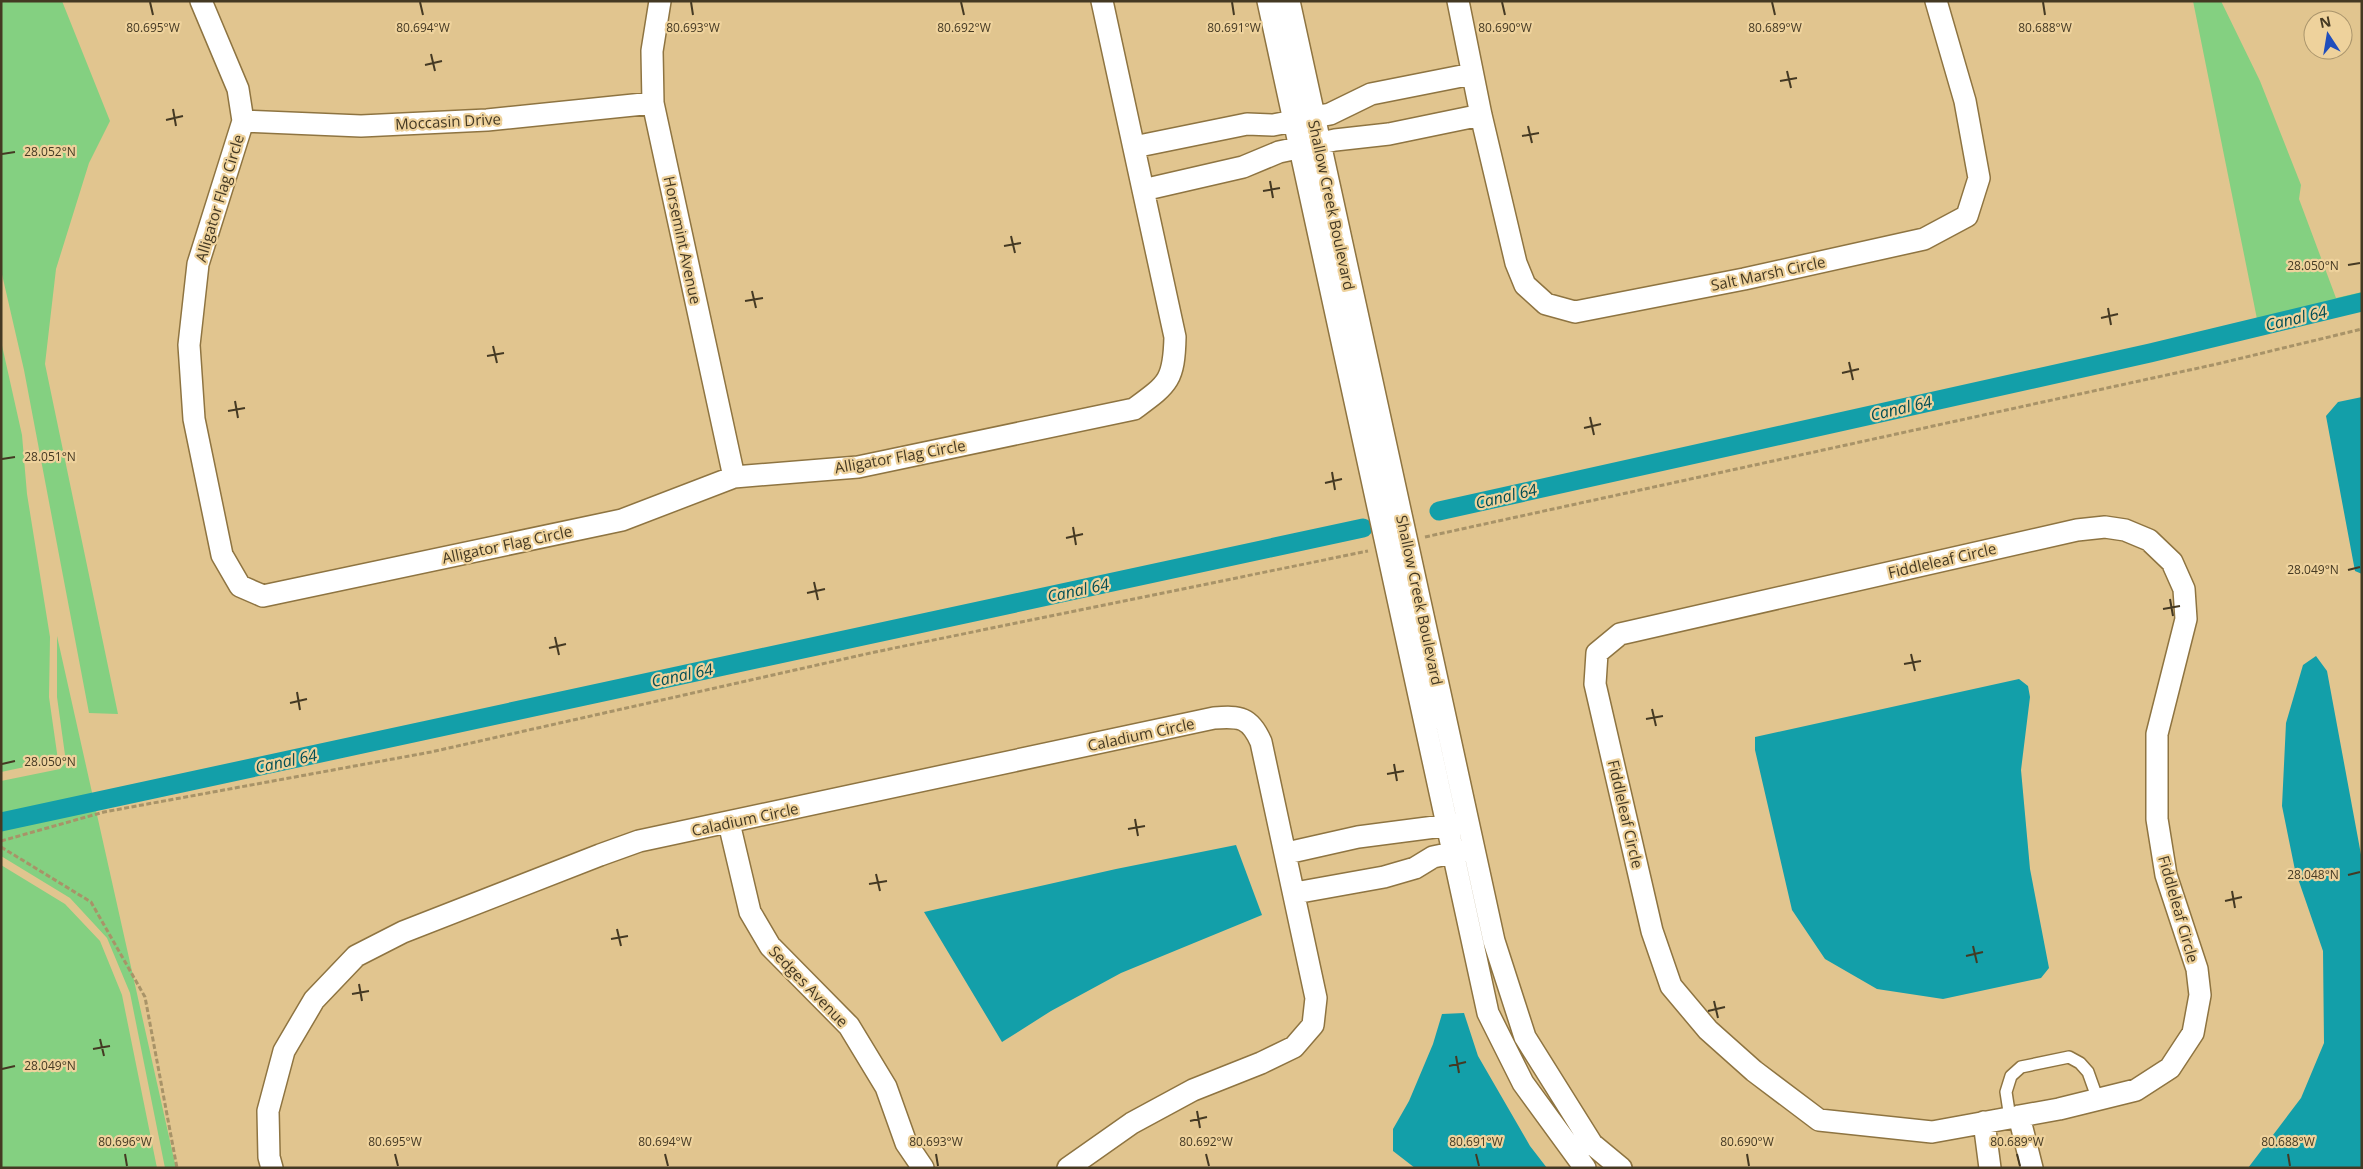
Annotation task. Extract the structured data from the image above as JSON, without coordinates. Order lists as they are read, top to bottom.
{
  "streets": {
    "street": [
      "Moccasin Drive",
      "Alligator Flag Circle",
      "Shallow Creek Boulevard",
      "Horsemint Avenue",
      "Salt Marsh Circle",
      "Fiddleleaf Circle",
      "Caladium Circle",
      "Sedges Avenue"
    ]
  },
  "crossings": [
    ["Moccasin Drive", "Alligator Flag Circle"],
    ["Moccasin Drive", "Horsemint Avenue"],
    ["Alligator Flag Circle", "Horsemint Avenue"],
    ["Caladium Circle", "Sedges Avenue"]
  ],
  "water": ["Canal 64"],
  "north": "top",
  "coordinates": [
    "80.695°W",
    "80.694°W",
    "80.693°W",
    "80.692°W",
    "80.691°W",
    "80.690°W",
    "80.689°W",
    "80.688°W",
    "28.052°N",
    "28.050°N",
    "28.051°N",
    "28.049°N",
    "28.048°N",
    "80.696°W"
  ]
}
